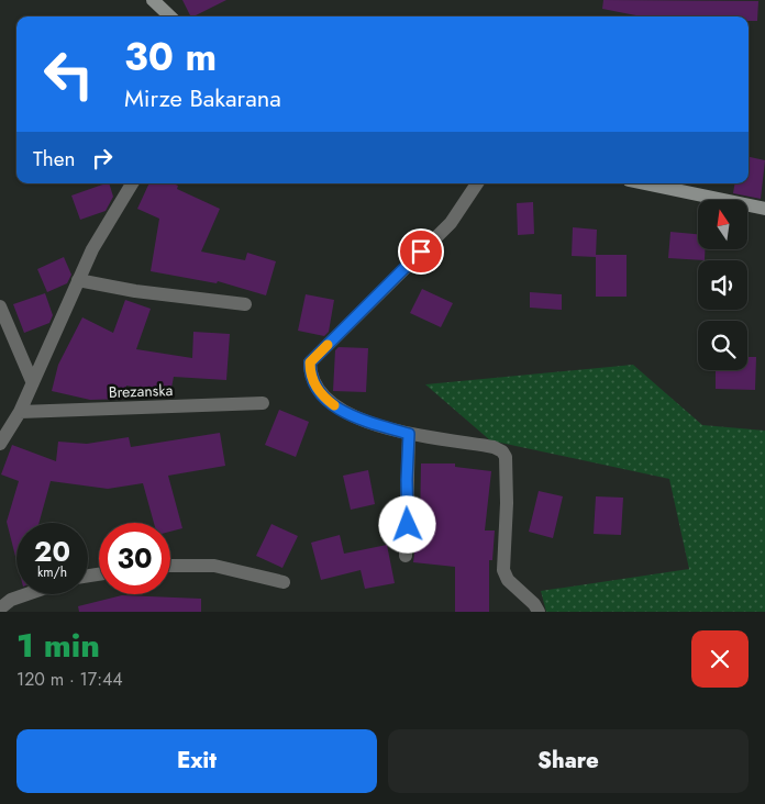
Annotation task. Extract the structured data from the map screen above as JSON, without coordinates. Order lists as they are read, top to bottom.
{
  "streets": {
    "street": ["Brezanska"]
  },
  "north": "top",
  "page": {
    "turn": ["30 m", "Mirze Bakarana"],
    "then": "Then",
    "speed": "20 km/h",
    "limit": "30",
    "heading": ["1 min", "120 m · 17:44"],
    "buttons": ["Exit", "Share"]
  }
}
